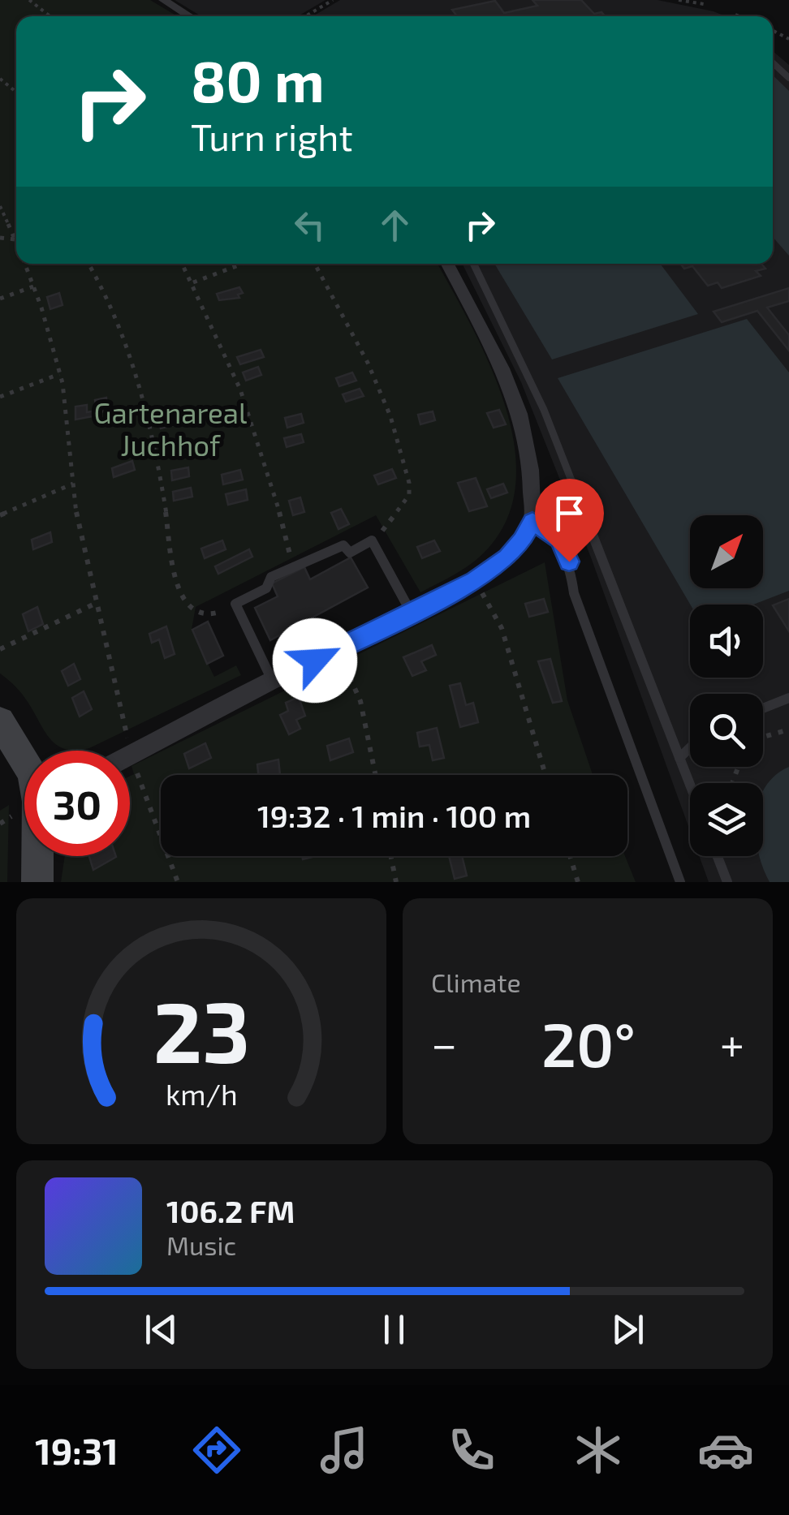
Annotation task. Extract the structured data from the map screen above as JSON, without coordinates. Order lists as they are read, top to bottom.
{
  "parks": ["Gartenareal Juchhof"],
  "north": "top right",
  "page": {
    "turn": ["80 m", "Turn right"],
    "limit": "30",
    "trip": "19:32 · 1 min · 100 m",
    "tile": "Climate",
    "heat": ["−", "20°", "+"],
    "song": ["106.2 FM", "Music"],
    "tabs": "19:31",
    "gauge": ["23", "km/h"]
  }
}
